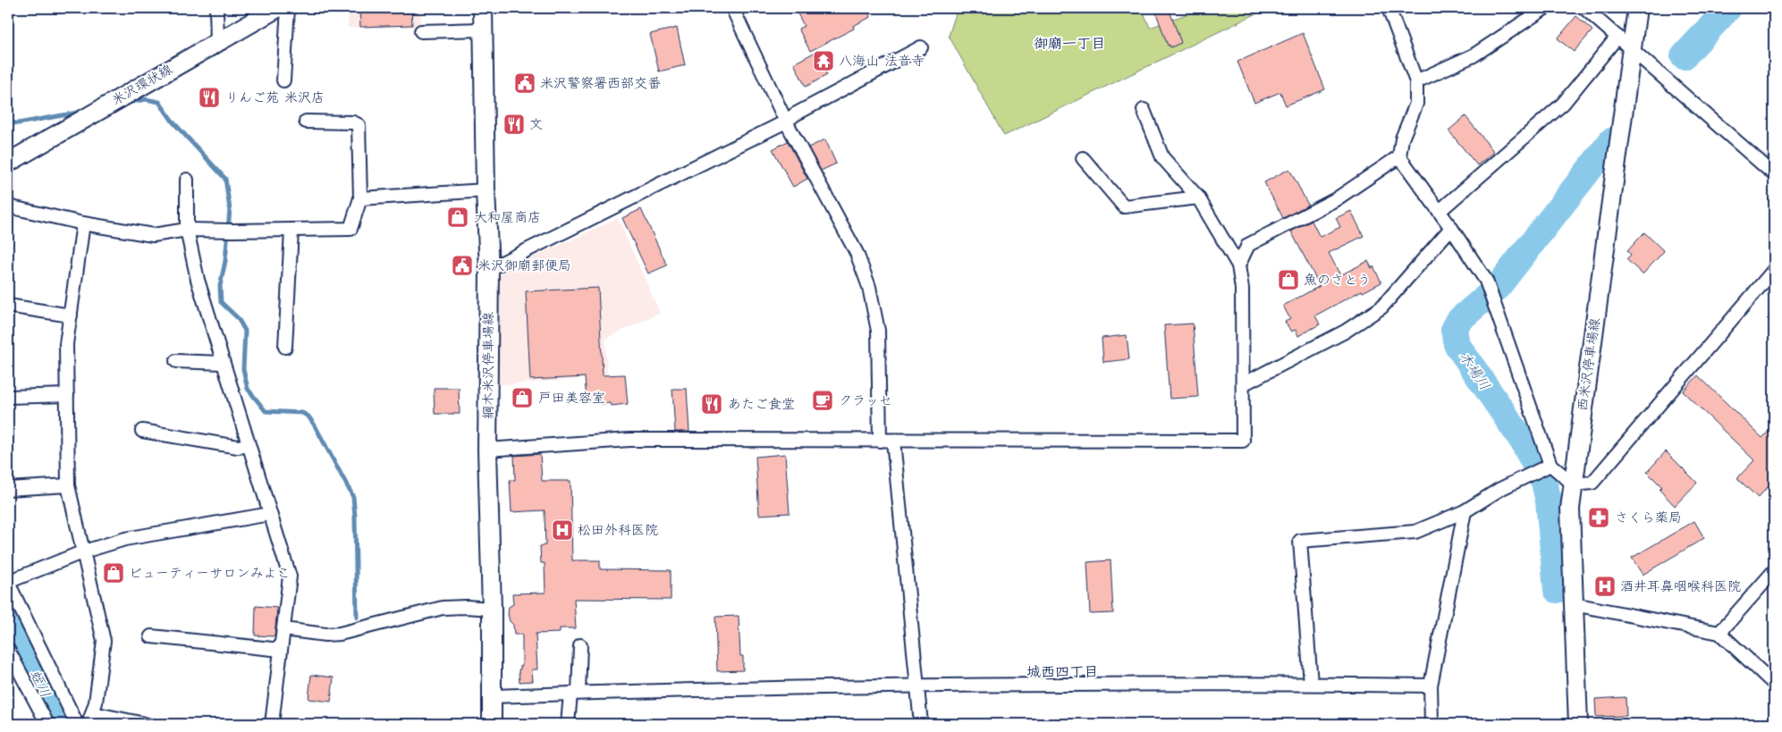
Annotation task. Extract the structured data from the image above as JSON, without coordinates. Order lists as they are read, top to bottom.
{
  "streets": {
    "main road": ["米沢環状線", "西米沢停車場線", "綱木米沢停車場線"]
  },
  "districts": ["御廟一丁目", "城西四丁目"],
  "water": ["木場川", "蛭川"],
  "places": {
    "temple": ["八海山 法音寺"],
    "public building": ["米沢警察署西部交番", "米沢御廟郵便局"],
    "restaurant": ["りんご苑 米沢店", "文", "あたご食堂"],
    "shop": [
      "大和屋商店",
      "魚のさとう",
      "戸田美容室",
      "ビューティーサロンみよこ"
    ],
    "cafe": ["クラッセ"],
    "pharmacy": ["さくら薬局"],
    "hospital": ["松田外科医院", "酒井耳鼻咽喉科医院"]
  }
}
